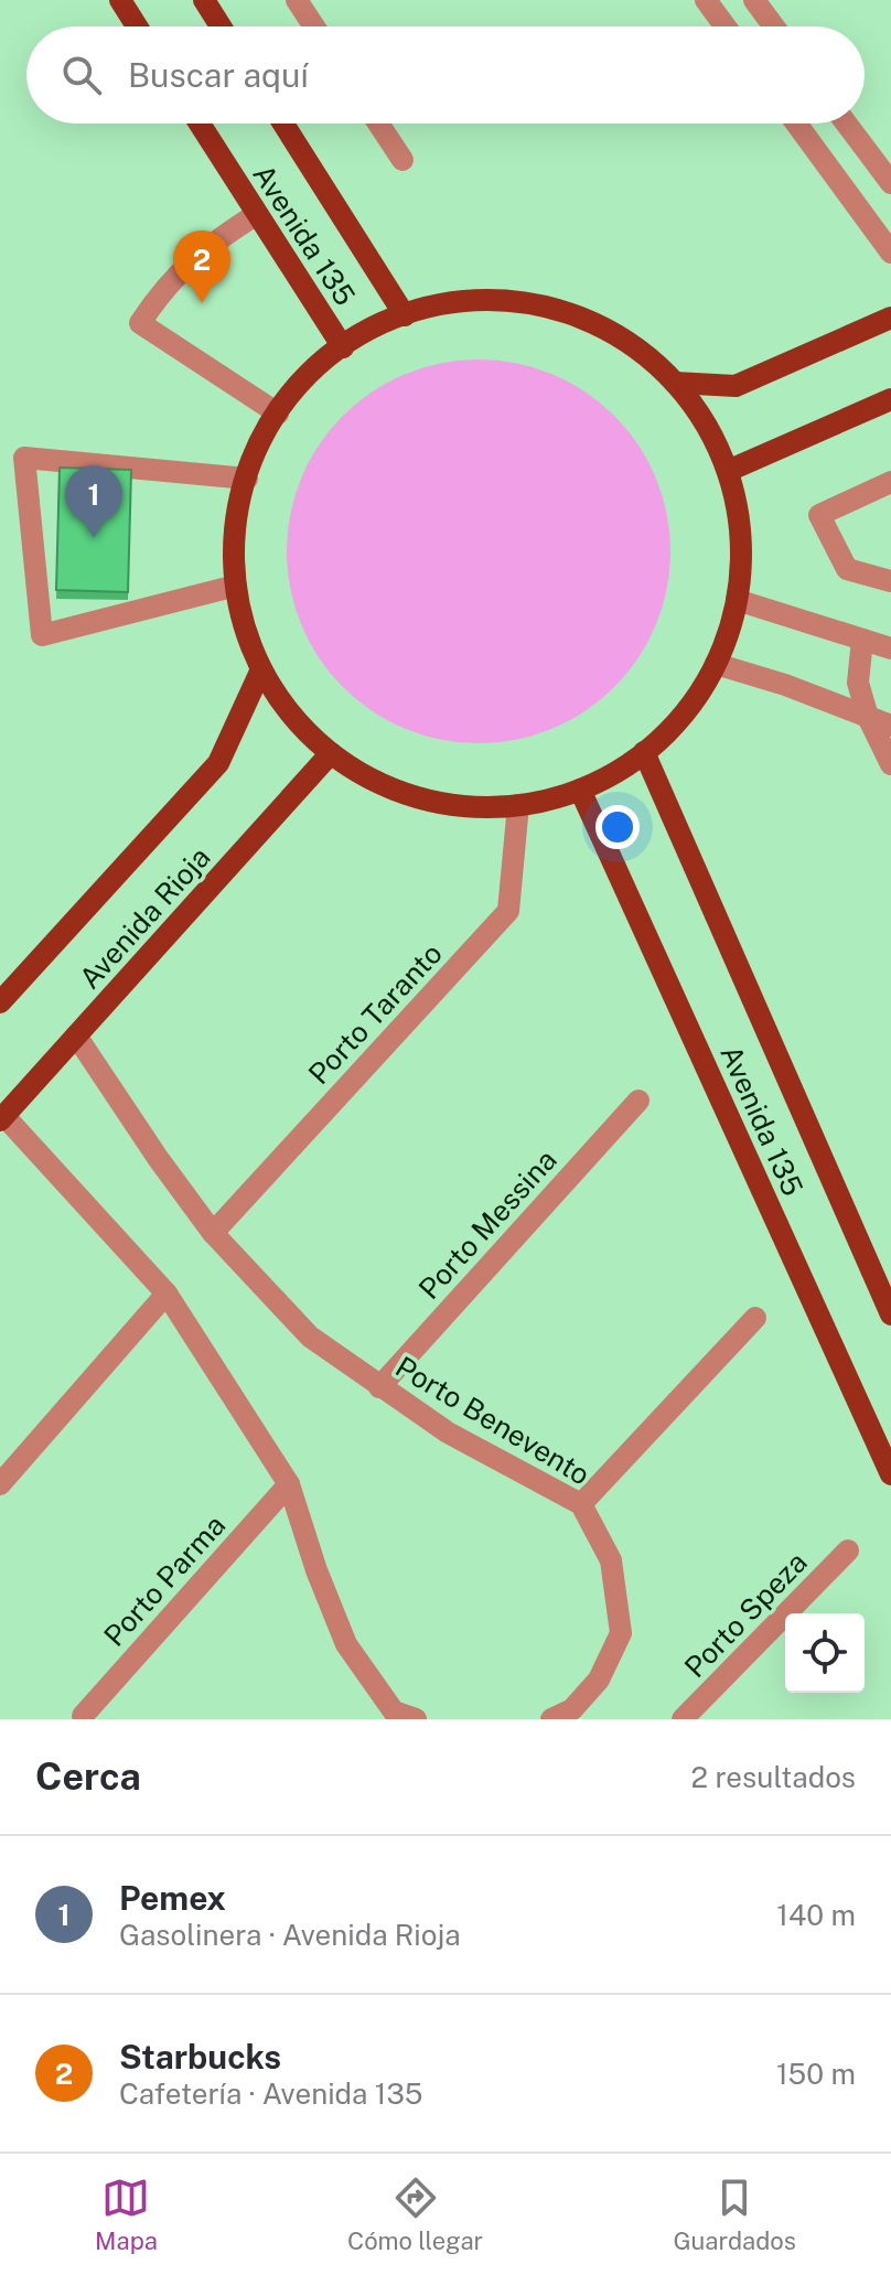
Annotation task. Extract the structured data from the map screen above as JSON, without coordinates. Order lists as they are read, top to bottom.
{
  "streets": {
    "main road": ["Avenida 135", "Avenida Rioja"],
    "street": [
      "Porto Taranto",
      "Porto Messina",
      "Porto Benevento",
      "Porto Parma",
      "Porto Speza"
    ]
  },
  "crossings": [
    ["Avenida Rioja", "Porto Benevento"],
    ["Porto Taranto", "Porto Benevento"],
    ["Porto Messina", "Porto Benevento"]
  ],
  "page": {
    "search": "Buscar aquí",
    "pins": ["2", "1"],
    "heading": ["Cerca", "2 resultados"],
    "list": [
      {
        "mark": "1",
        "name": "Pemex",
        "note": "Gasolinera · Avenida Rioja",
        "value": "140 m"
      },
      {
        "mark": "2",
        "name": "Starbucks",
        "note": "Cafetería · Avenida 135",
        "value": "150 m"
      }
    ],
    "nav": ["Mapa", "Cómo llegar", "Guardados"]
  }
}
